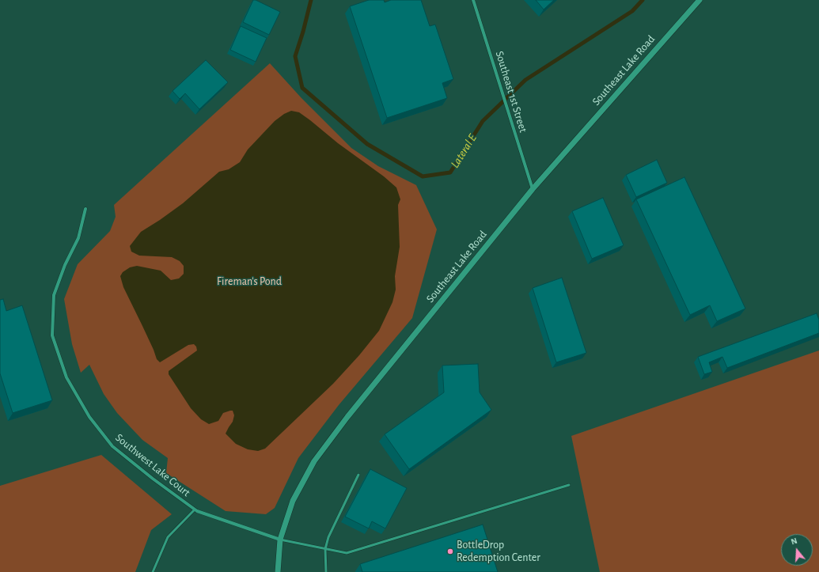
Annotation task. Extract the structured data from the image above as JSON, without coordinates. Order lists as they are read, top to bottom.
{
  "streets": {
    "street": ["Southeast Lake Road", "Southeast 1st Street", "Southwest Lake Court"]
  },
  "crossings": [
    ["Southeast Lake Road", "Southeast 1st Street"],
    ["Southeast Lake Road", "Southwest Lake Court"]
  ],
  "water": ["Lateral E"],
  "parks": ["Fireman's Pond"],
  "places": ["BottleDrop Redemption Center"],
  "north": "top"
}
